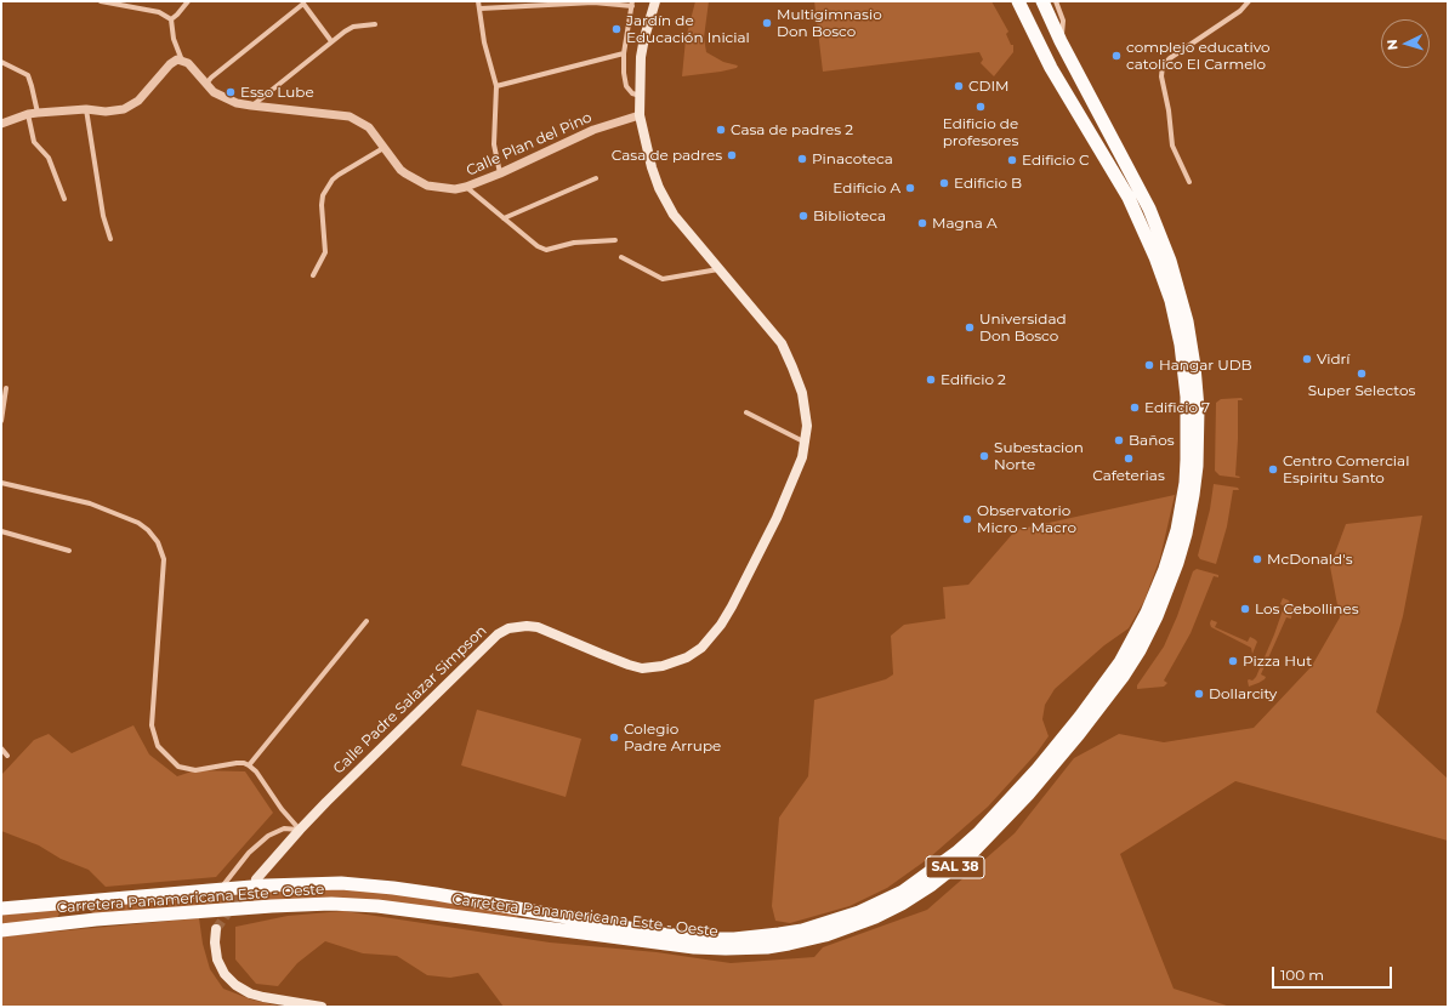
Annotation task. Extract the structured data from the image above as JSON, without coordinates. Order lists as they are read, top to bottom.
{
  "streets": {
    "highway": ["SAL 38", "Carretera Panamericana Este - Oeste"],
    "main road": ["Calle Padre Salazar Simpson"],
    "street": ["Calle Plan del Pino"]
  },
  "crossings": [
    ["Calle Plan del Pino", "Calle Padre Salazar Simpson"]
  ],
  "places": [
    "Multigimnasio Don Bosco",
    "Jardín de Educación Inicial",
    "complejo educativo catolico El Carmelo",
    "CDIM",
    "Esso Lube",
    "Edificio de profesores",
    "Casa de padres 2",
    "Casa de padres",
    "Pinacoteca",
    "Edificio C",
    "Edificio B",
    "Edificio A",
    "Biblioteca",
    "Magna A",
    "Universidad Don Bosco",
    "Vidrí",
    "Hangar UDB",
    "Super Selectos",
    "Edificio 2",
    "Edificio 7",
    "Baños",
    "Subestacion Norte",
    "Cafeterias",
    "Centro Comercial Espiritu Santo",
    "Observatorio Micro - Macro",
    "McDonald's",
    "Los Cebollines",
    "Pizza Hut",
    "Dollarcity",
    "Colegio Padre Arrupe"
  ],
  "scale_bar": "100 m",
  "north": "left"
}
